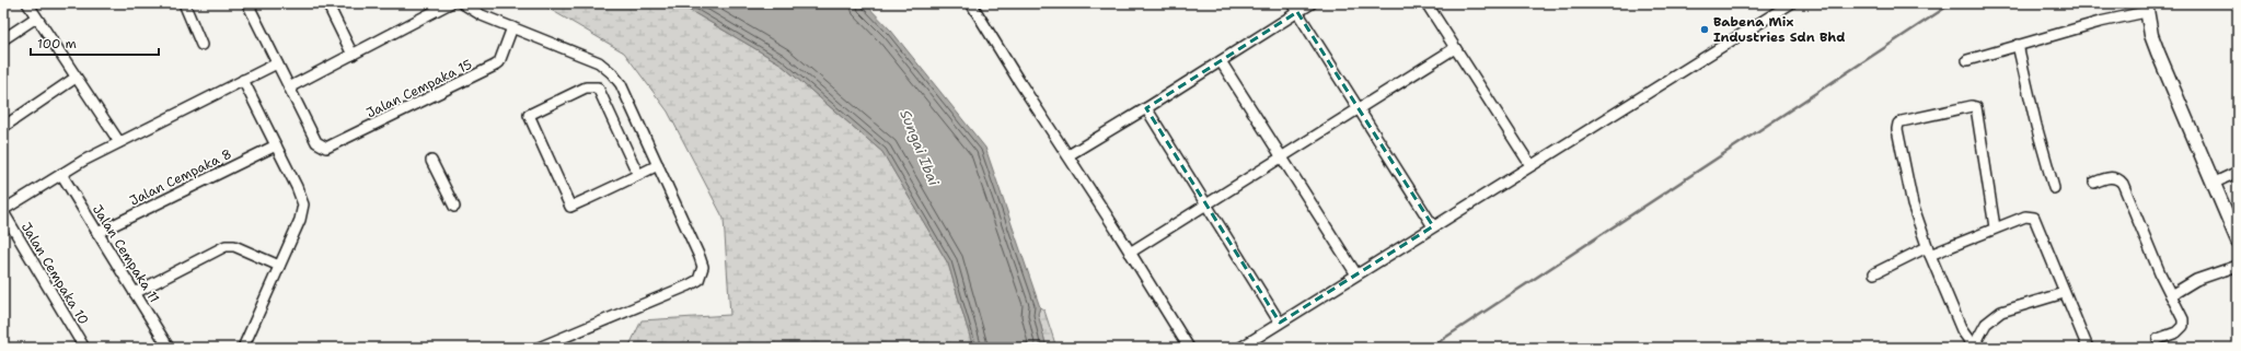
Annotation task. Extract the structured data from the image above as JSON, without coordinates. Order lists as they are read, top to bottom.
{
  "streets": {
    "street": [
      "Jalan Cempaka 15",
      "Jalan Cempaka 8",
      "Jalan Cempaka 11",
      "Jalan Cempaka 10"
    ]
  },
  "crossings": [
    ["Jalan Cempaka 8", "Jalan Cempaka 11"]
  ],
  "water": ["Sungai Ibai"],
  "places": ["Babena Mix Industries Sdn Bhd"],
  "scale_bar": "100 m"
}
